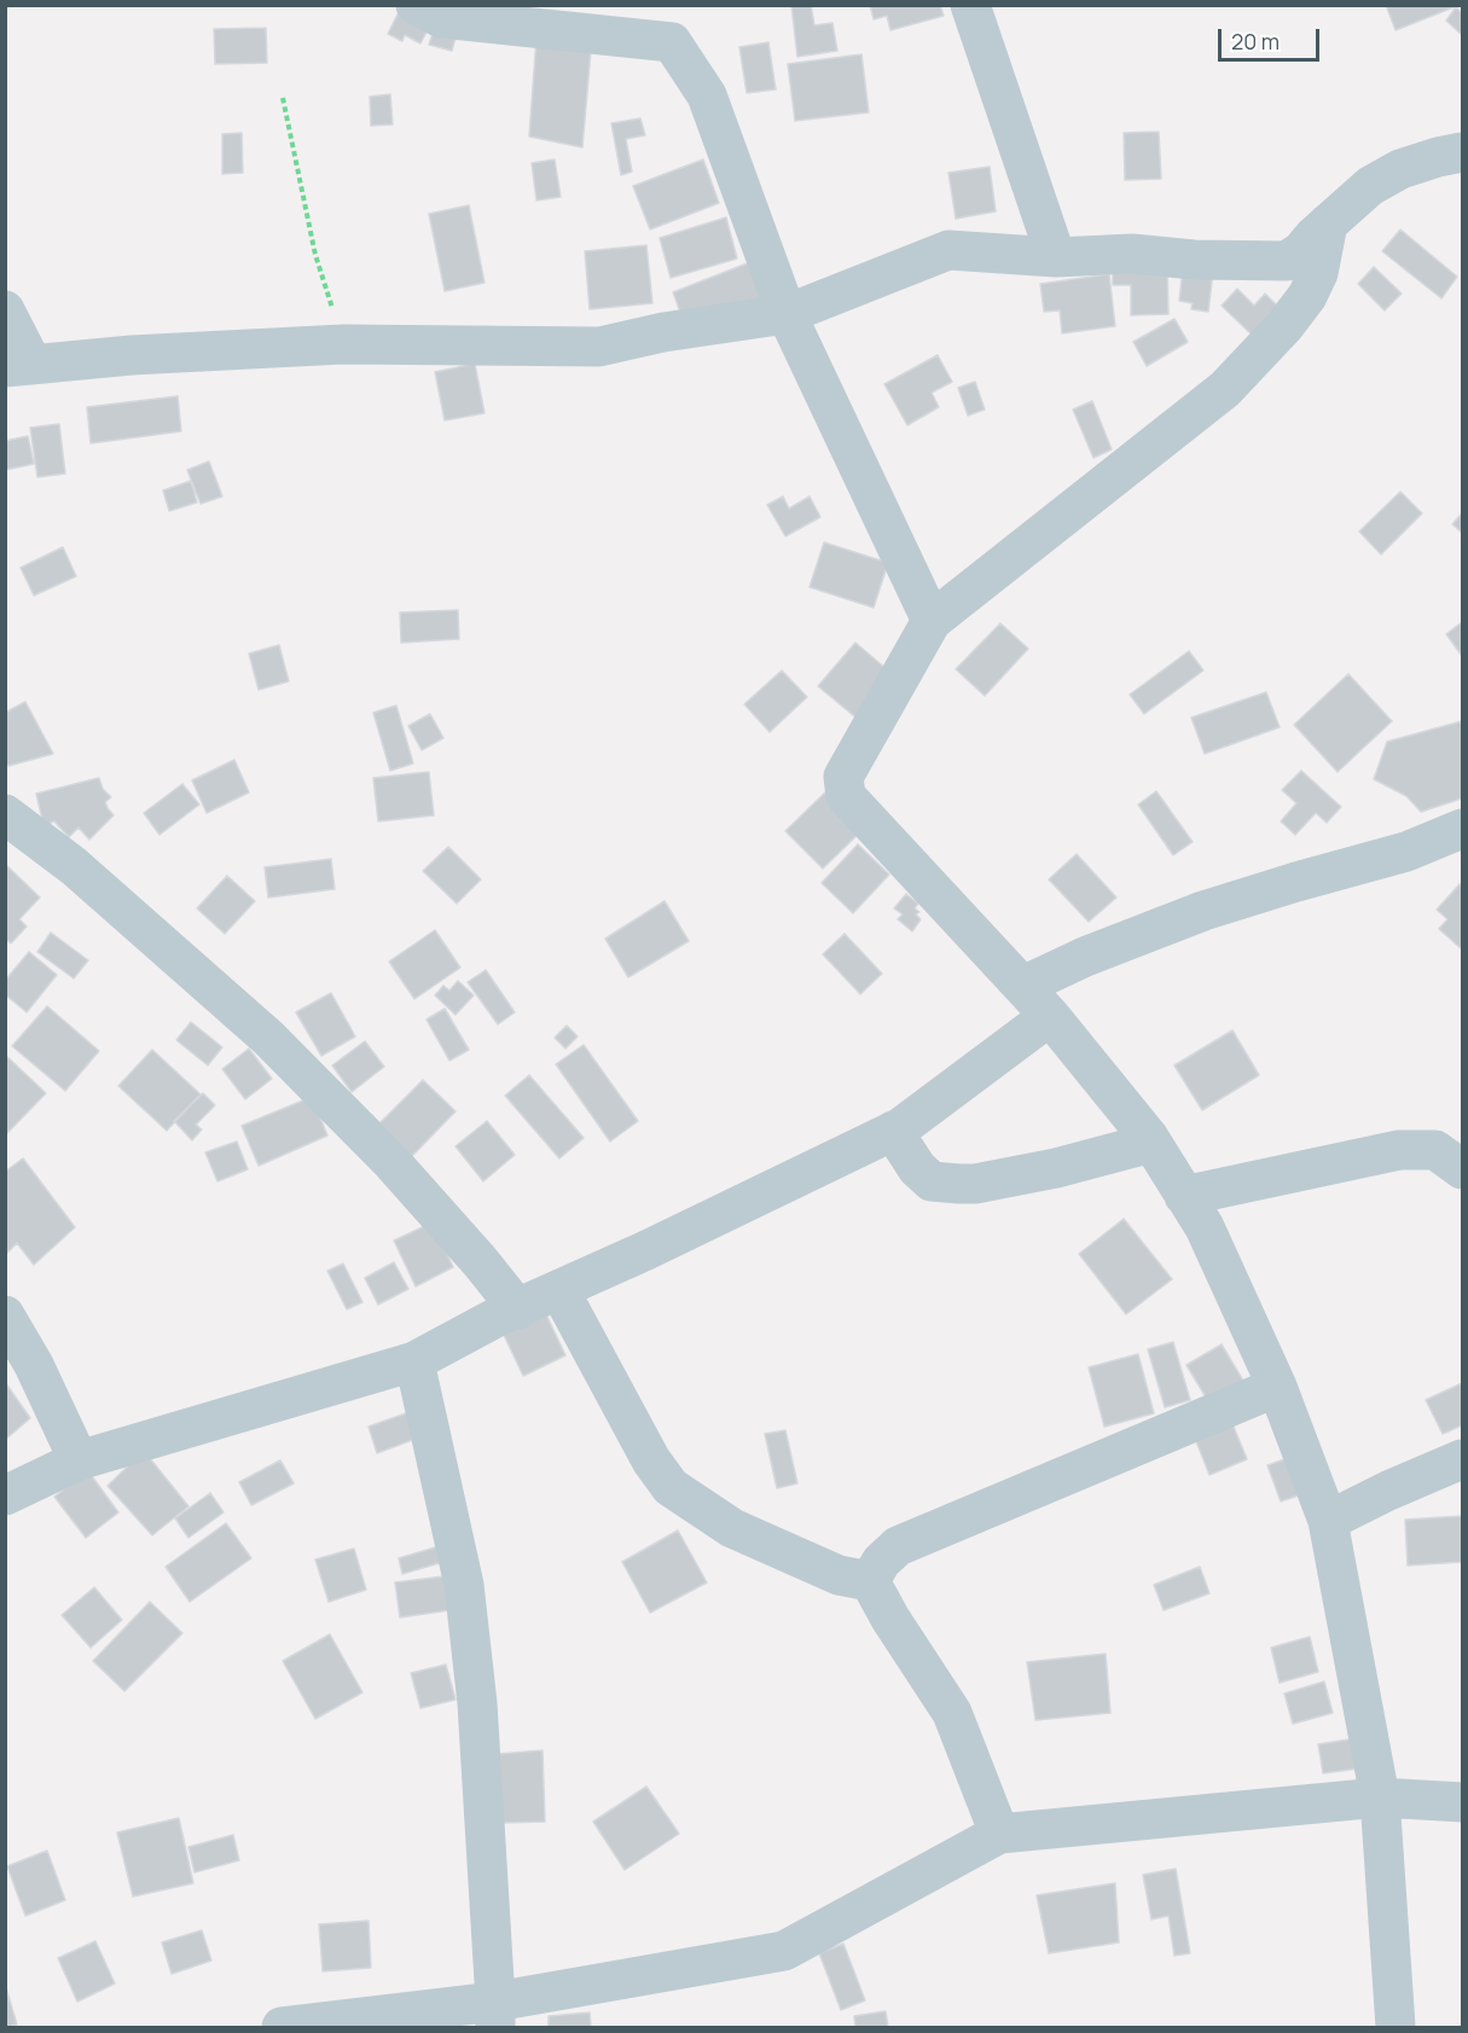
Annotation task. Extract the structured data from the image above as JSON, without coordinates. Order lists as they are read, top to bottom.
{
  "scale_bar": "20 m"
}
